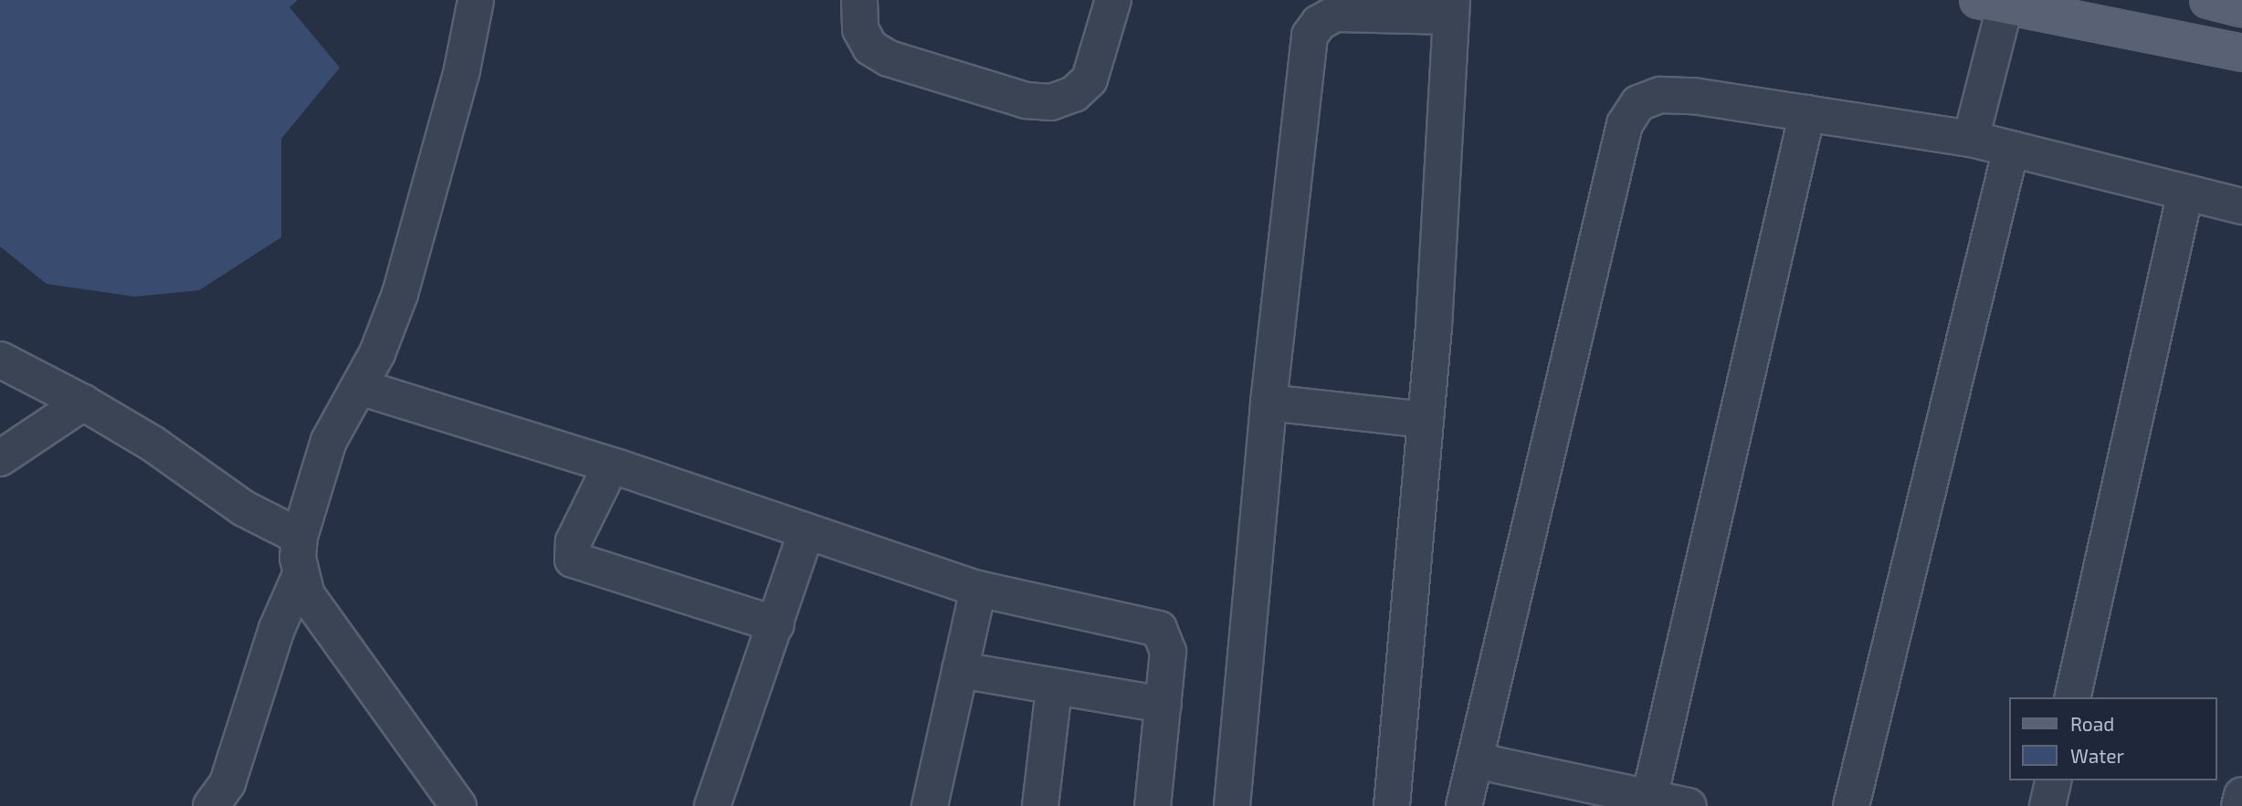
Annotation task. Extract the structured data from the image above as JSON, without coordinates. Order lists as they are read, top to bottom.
{
  "legend": ["Road", "Water"]
}
